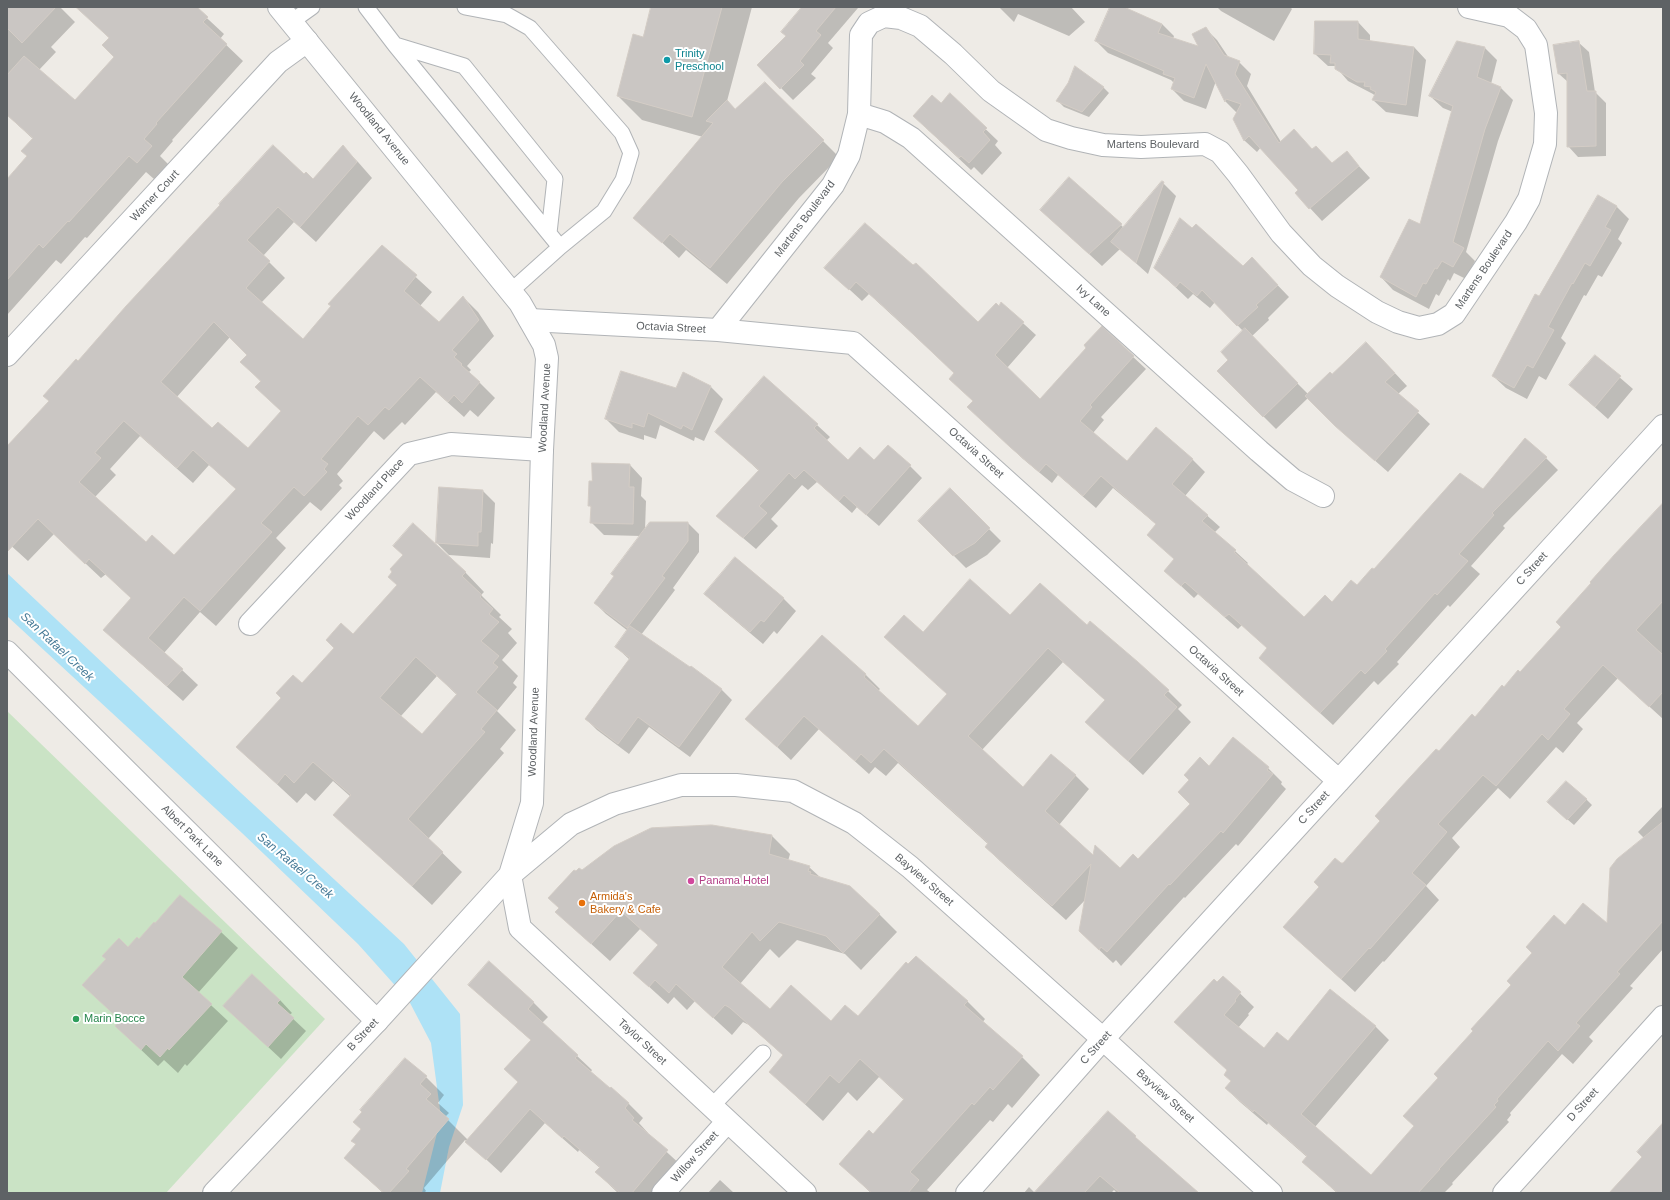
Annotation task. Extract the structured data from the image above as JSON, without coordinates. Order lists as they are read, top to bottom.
{
  "streets": {
    "street": [
      "Woodland Avenue",
      "Martens Boulevard",
      "Warner Court",
      "Ivy Lane",
      "Octavia Street",
      "Woodland Place",
      "C Street",
      "Albert Park Lane",
      "Bayview Street",
      "B Street",
      "Taylor Street",
      "D Street",
      "Willow Street"
    ]
  },
  "crossings": [
    ["Woodland Avenue", "Warner Court"],
    ["Woodland Avenue", "Octavia Street"],
    ["Woodland Avenue", "Woodland Place"],
    ["Woodland Avenue", "Bayview Street"],
    ["Woodland Avenue", "B Street"],
    ["Woodland Avenue", "Taylor Street"],
    ["Martens Boulevard", "Ivy Lane"],
    ["Martens Boulevard", "Octavia Street"],
    ["Octavia Street", "C Street"],
    ["C Street", "Bayview Street"],
    ["Albert Park Lane", "B Street"],
    ["Bayview Street", "B Street"],
    ["Bayview Street", "Taylor Street"],
    ["B Street", "Taylor Street"],
    ["Taylor Street", "Willow Street"]
  ],
  "water": ["San Rafael Creek"],
  "places": [
    "Trinity Preschool",
    "Panama Hotel",
    "Armida's Bakery & Cafe",
    "Marin Bocce"
  ]
}
